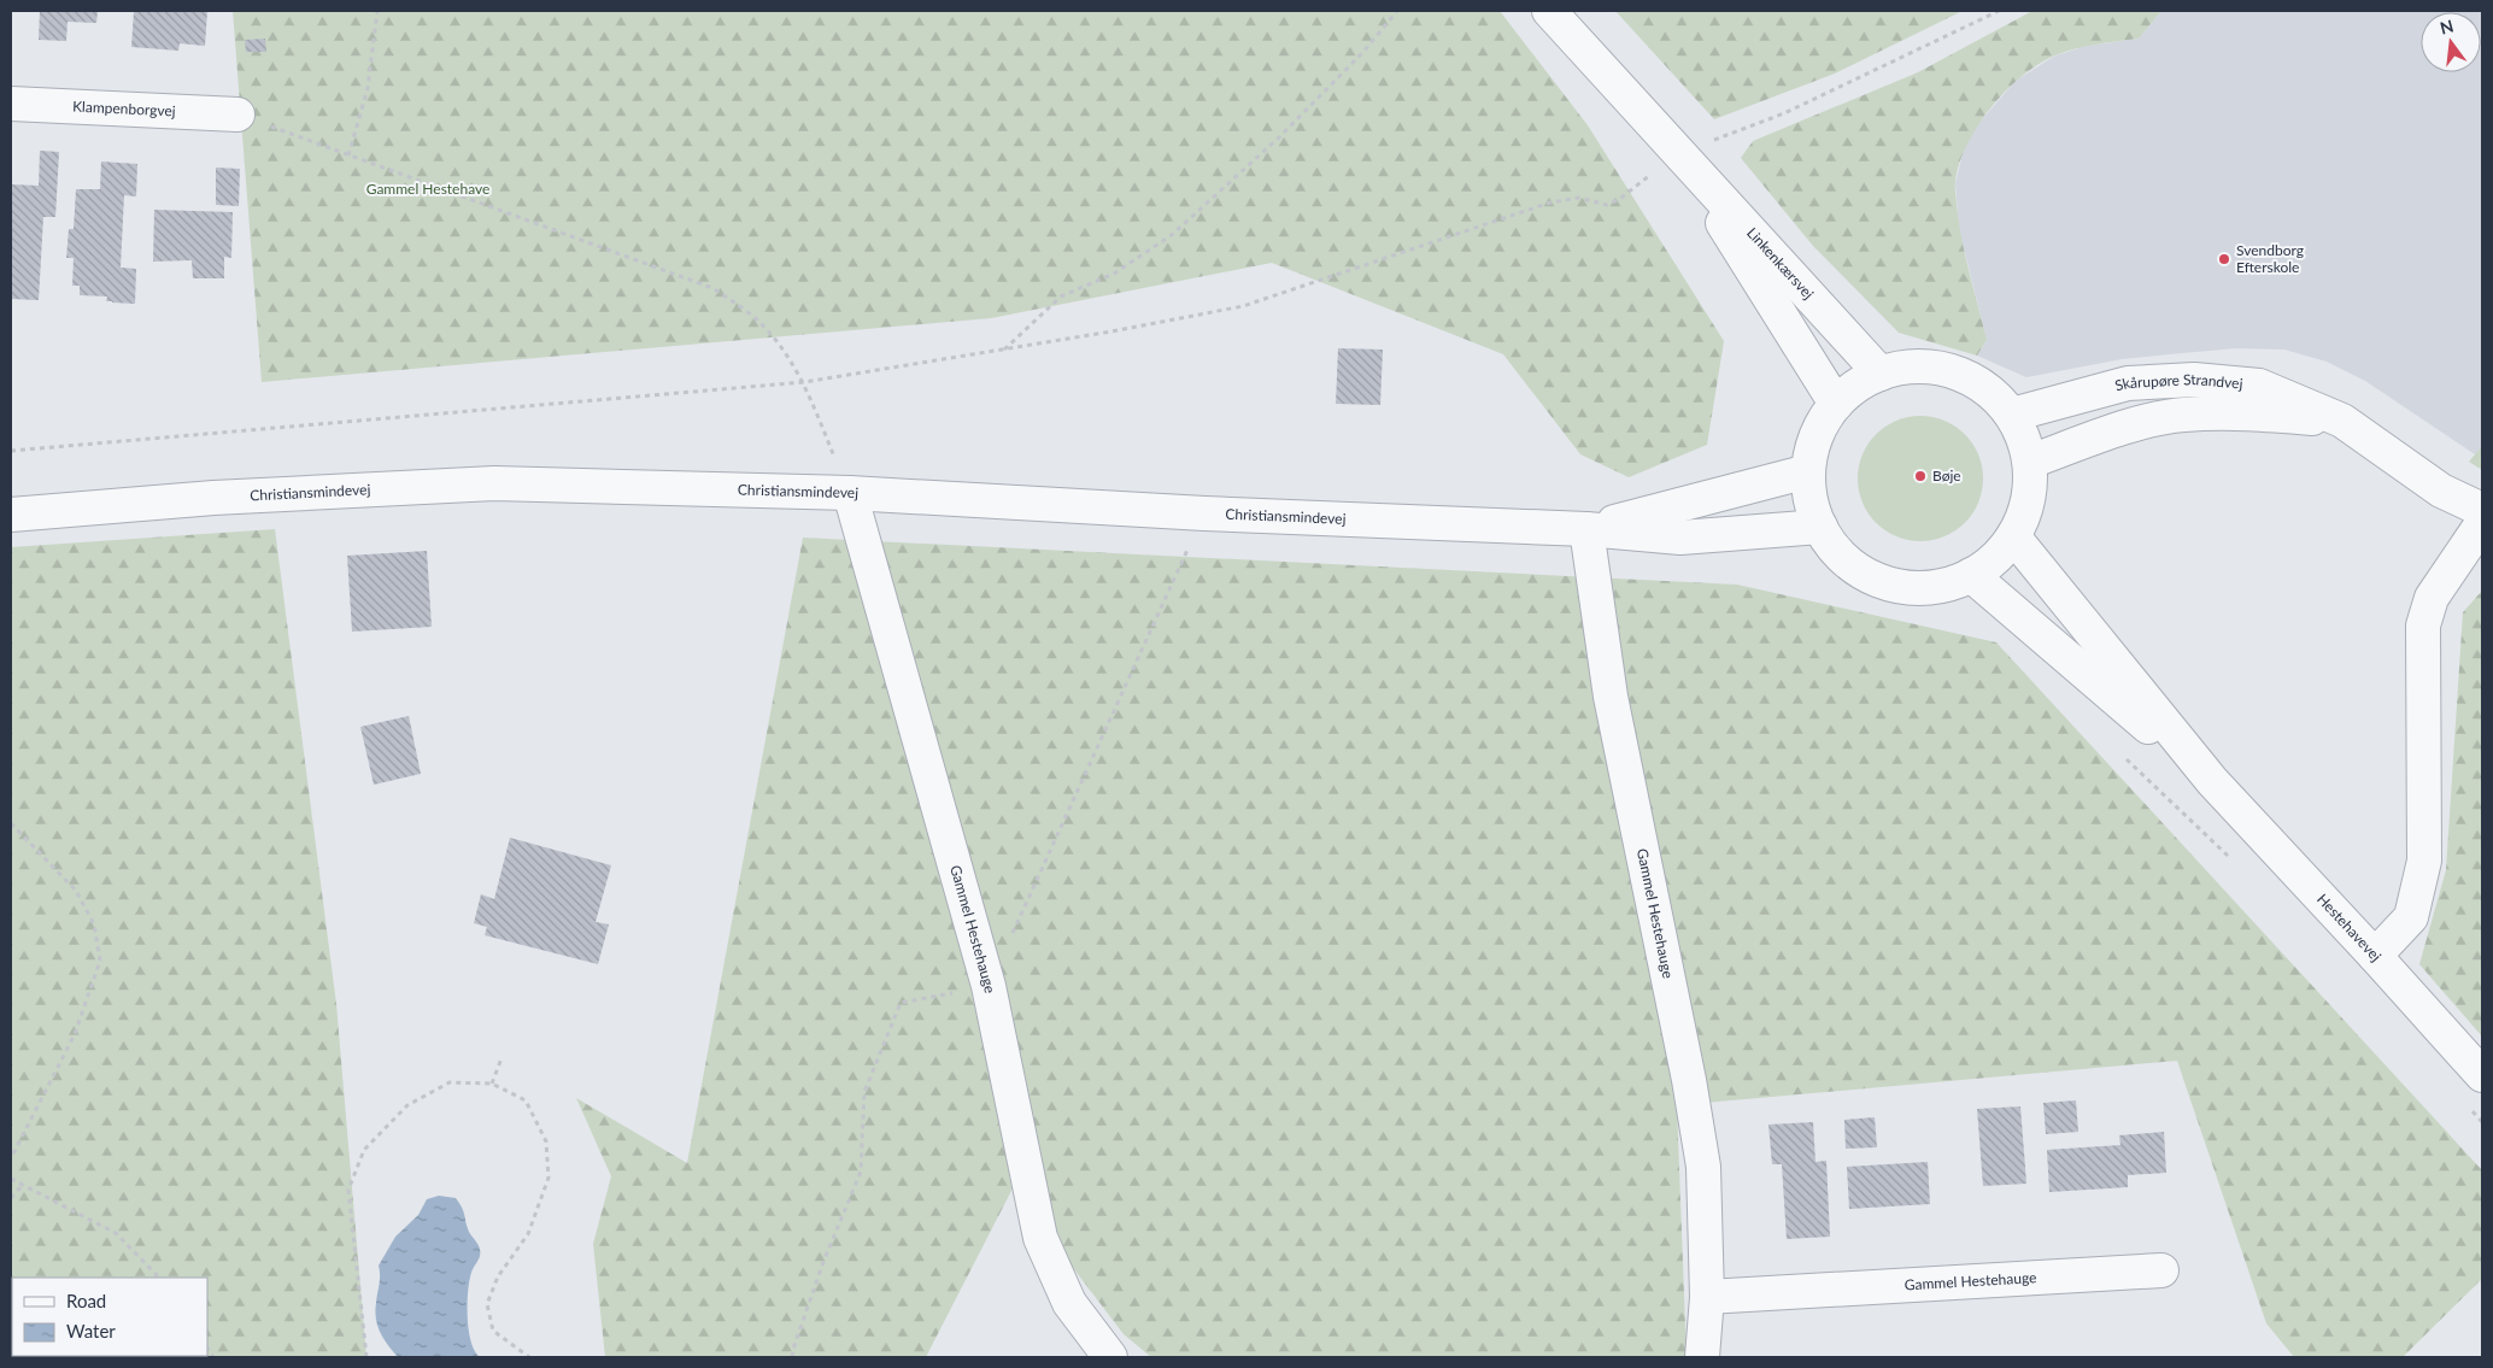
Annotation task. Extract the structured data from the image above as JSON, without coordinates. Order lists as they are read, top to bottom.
{
  "streets": {
    "street": [
      "Klampenborgvej",
      "Linkenkærsvej",
      "Skårupøre Strandvej",
      "Christiansmindevej",
      "Gammel Hestehauge",
      "Hestehavevej"
    ]
  },
  "crossings": [
    ["Christiansmindevej", "Gammel Hestehauge"]
  ],
  "parks": ["Gammel Hestehave"],
  "places": ["Svendborg Efterskole", "Bøje"],
  "legend": ["Road", "Water"],
  "north": "top"
}
